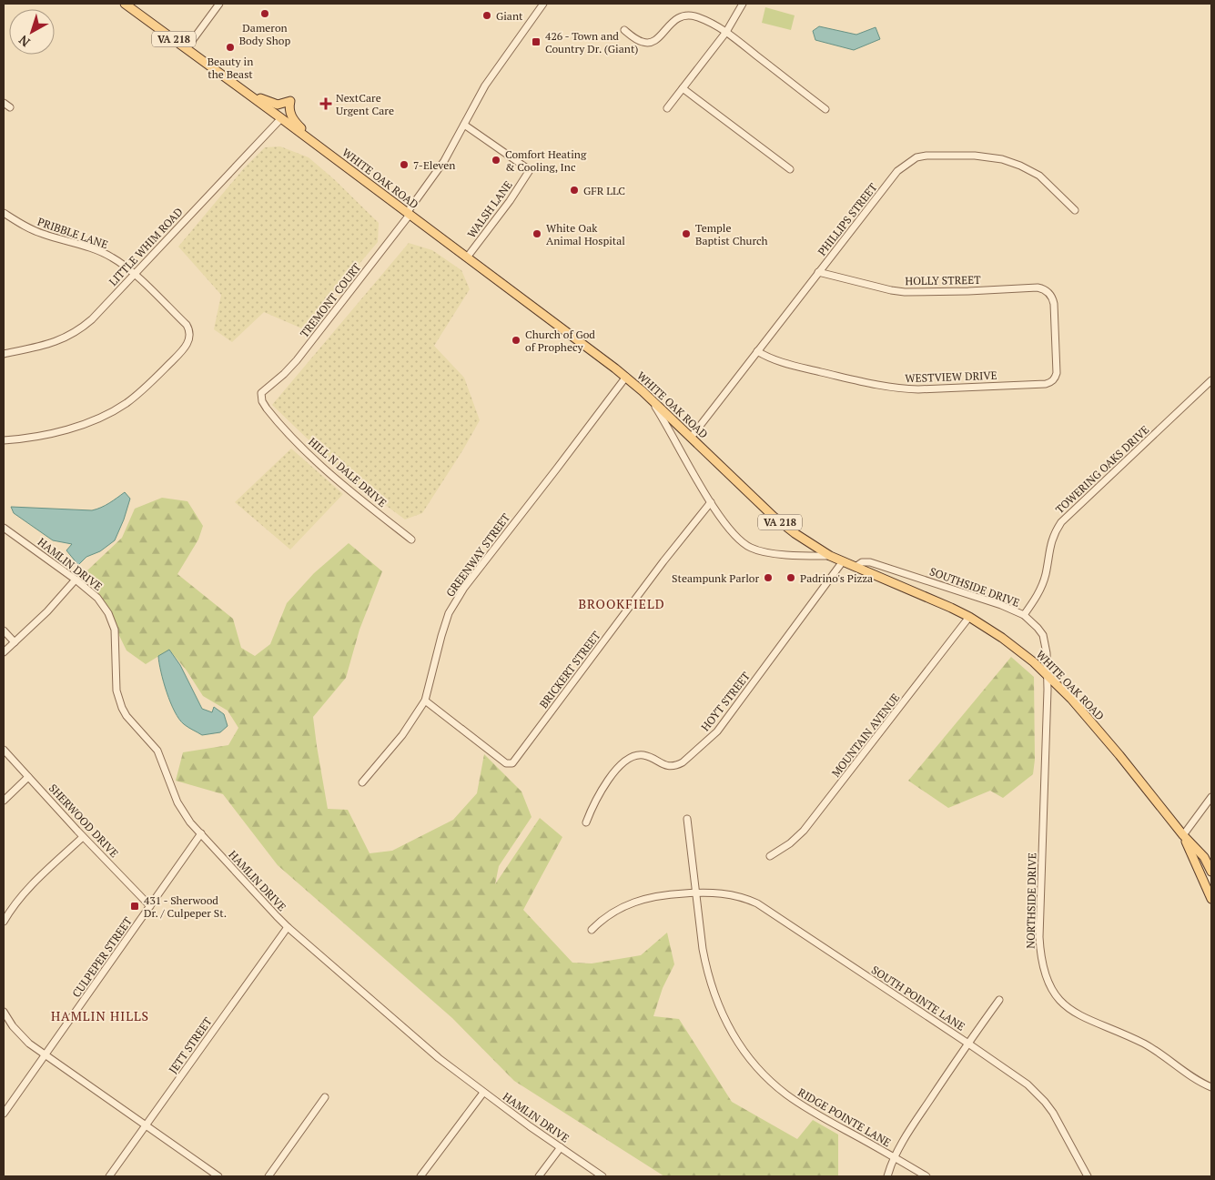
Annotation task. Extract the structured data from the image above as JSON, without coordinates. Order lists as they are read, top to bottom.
{
  "streets": {
    "main road": ["VA 218", "WHITE OAK ROAD"],
    "street": [
      "WALSH LANE",
      "PHILLIPS STREET",
      "PRIBBLE LANE",
      "LITTLE WHIM ROAD",
      "HOLLY STREET",
      "TREMONT COURT",
      "WESTVIEW DRIVE",
      "TOWERING OAKS DRIVE",
      "HILL N DALE DRIVE",
      "GREENWAY STREET",
      "HAMLIN DRIVE",
      "SOUTHSIDE DRIVE",
      "BRICKERT STREET",
      "HOYT STREET",
      "MOUNTAIN AVENUE",
      "SHERWOOD DRIVE",
      "NORTHSIDE DRIVE",
      "CULPEPER STREET",
      "SOUTH POINTE LANE",
      "JETT STREET",
      "RIDGE POINTE LANE"
    ]
  },
  "crossings": [
    ["WHITE OAK ROAD", "WALSH LANE"],
    ["WHITE OAK ROAD", "PHILLIPS STREET"],
    ["WHITE OAK ROAD", "LITTLE WHIM ROAD"],
    ["WHITE OAK ROAD", "TREMONT COURT"],
    ["WHITE OAK ROAD", "GREENWAY STREET"],
    ["WHITE OAK ROAD", "SOUTHSIDE DRIVE"],
    ["WHITE OAK ROAD", "HOYT STREET"],
    ["WHITE OAK ROAD", "MOUNTAIN AVENUE"],
    ["WHITE OAK ROAD", "NORTHSIDE DRIVE"],
    ["WALSH LANE", "TREMONT COURT"],
    ["PHILLIPS STREET", "HOLLY STREET"],
    ["PHILLIPS STREET", "WESTVIEW DRIVE"],
    ["PRIBBLE LANE", "LITTLE WHIM ROAD"],
    ["HOLLY STREET", "WESTVIEW DRIVE"],
    ["TREMONT COURT", "HILL N DALE DRIVE"],
    ["TOWERING OAKS DRIVE", "SOUTHSIDE DRIVE"],
    ["GREENWAY STREET", "BRICKERT STREET"],
    ["HAMLIN DRIVE", "CULPEPER STREET"],
    ["HAMLIN DRIVE", "JETT STREET"],
    ["SOUTHSIDE DRIVE", "NORTHSIDE DRIVE"],
    ["SHERWOOD DRIVE", "CULPEPER STREET"],
    ["SOUTH POINTE LANE", "RIDGE POINTE LANE"]
  ],
  "districts": ["BROOKFIELD", "HAMLIN HILLS"],
  "places": {
    "other": [
      "Dameron Body Shop",
      "Giant",
      "Beauty in the Beast",
      "Comfort Heating & Cooling, Inc",
      "7-Eleven",
      "GFR LLC",
      "White Oak Animal Hospital",
      "Temple Baptist Church",
      "Church of God of Prophecy",
      "Steampunk Parlor",
      "Padrino's Pizza"
    ],
    "transit": ["426 - Town and Country Dr. (Giant)", "431 - Sherwood Dr. / Culpeper St."],
    "health": ["NextCare Urgent Care"]
  },
  "north": "bottom left"
}
